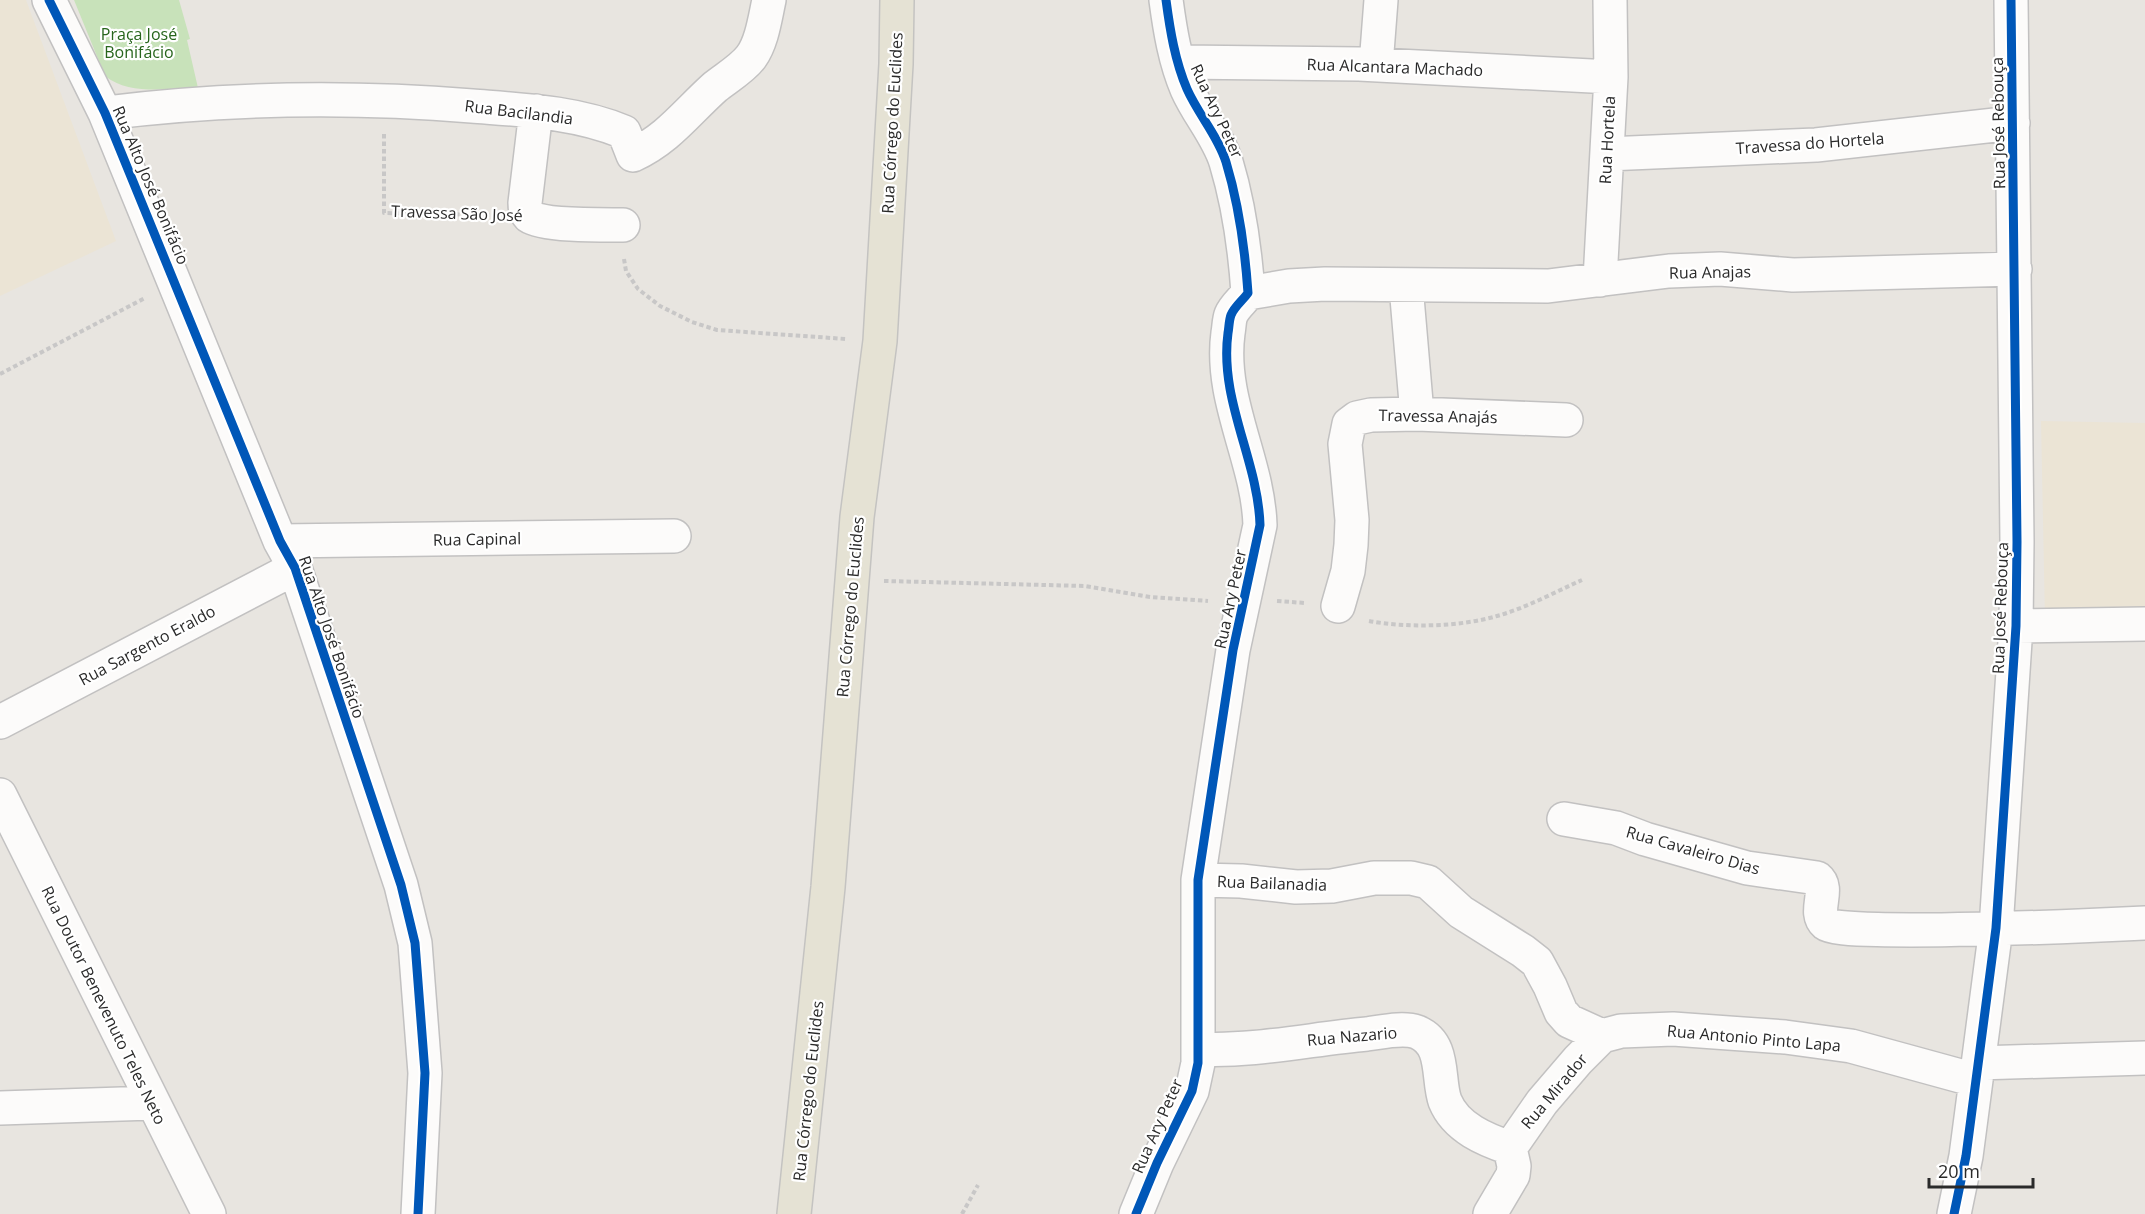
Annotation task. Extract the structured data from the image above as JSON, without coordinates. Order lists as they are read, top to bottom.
{
  "streets": {
    "main road": ["Rua Córrego do Euclides"],
    "street": [
      "Rua Alcantara Machado",
      "Rua Ary Peter",
      "Rua Bacilandia",
      "Rua José Rebouça",
      "Rua Hortela",
      "Travessa do Hortela",
      "Rua Alto José Bonifácio",
      "Travessa São José",
      "Rua Anajas",
      "Travessa Anajás",
      "Rua Capinal",
      "Rua Sargento Eraldo",
      "Rua Cavaleiro Dias",
      "Rua Bailanadia",
      "Rua Doutor Benevenuto Teles Neto",
      "Rua Nazario",
      "Rua Antonio Pinto Lapa",
      "Rua Mirador"
    ]
  },
  "crossings": [
    ["Rua Alcantara Machado", "Rua Ary Peter"],
    ["Rua Alcantara Machado", "Rua Hortela"],
    ["Rua Ary Peter", "Rua Anajas"],
    ["Rua Ary Peter", "Rua Bailanadia"],
    ["Rua Ary Peter", "Rua Nazario"],
    ["Rua Bacilandia", "Rua Alto José Bonifácio"],
    ["Rua Bacilandia", "Travessa São José"],
    ["Rua José Rebouça", "Travessa do Hortela"],
    ["Rua José Rebouça", "Rua Anajas"],
    ["Rua José Rebouça", "Rua Cavaleiro Dias"],
    ["Rua José Rebouça", "Rua Antonio Pinto Lapa"],
    ["Rua Hortela", "Travessa do Hortela"],
    ["Rua Hortela", "Rua Anajas"],
    ["Rua Alto José Bonifácio", "Rua Capinal"],
    ["Rua Alto José Bonifácio", "Rua Sargento Eraldo"],
    ["Rua Capinal", "Rua Sargento Eraldo"],
    ["Rua Bailanadia", "Rua Antonio Pinto Lapa"],
    ["Rua Bailanadia", "Rua Mirador"],
    ["Rua Nazario", "Rua Mirador"],
    ["Rua Antonio Pinto Lapa", "Rua Mirador"]
  ],
  "parks": ["Praça José Bonifácio"],
  "scale_bar": "20 m"
}
